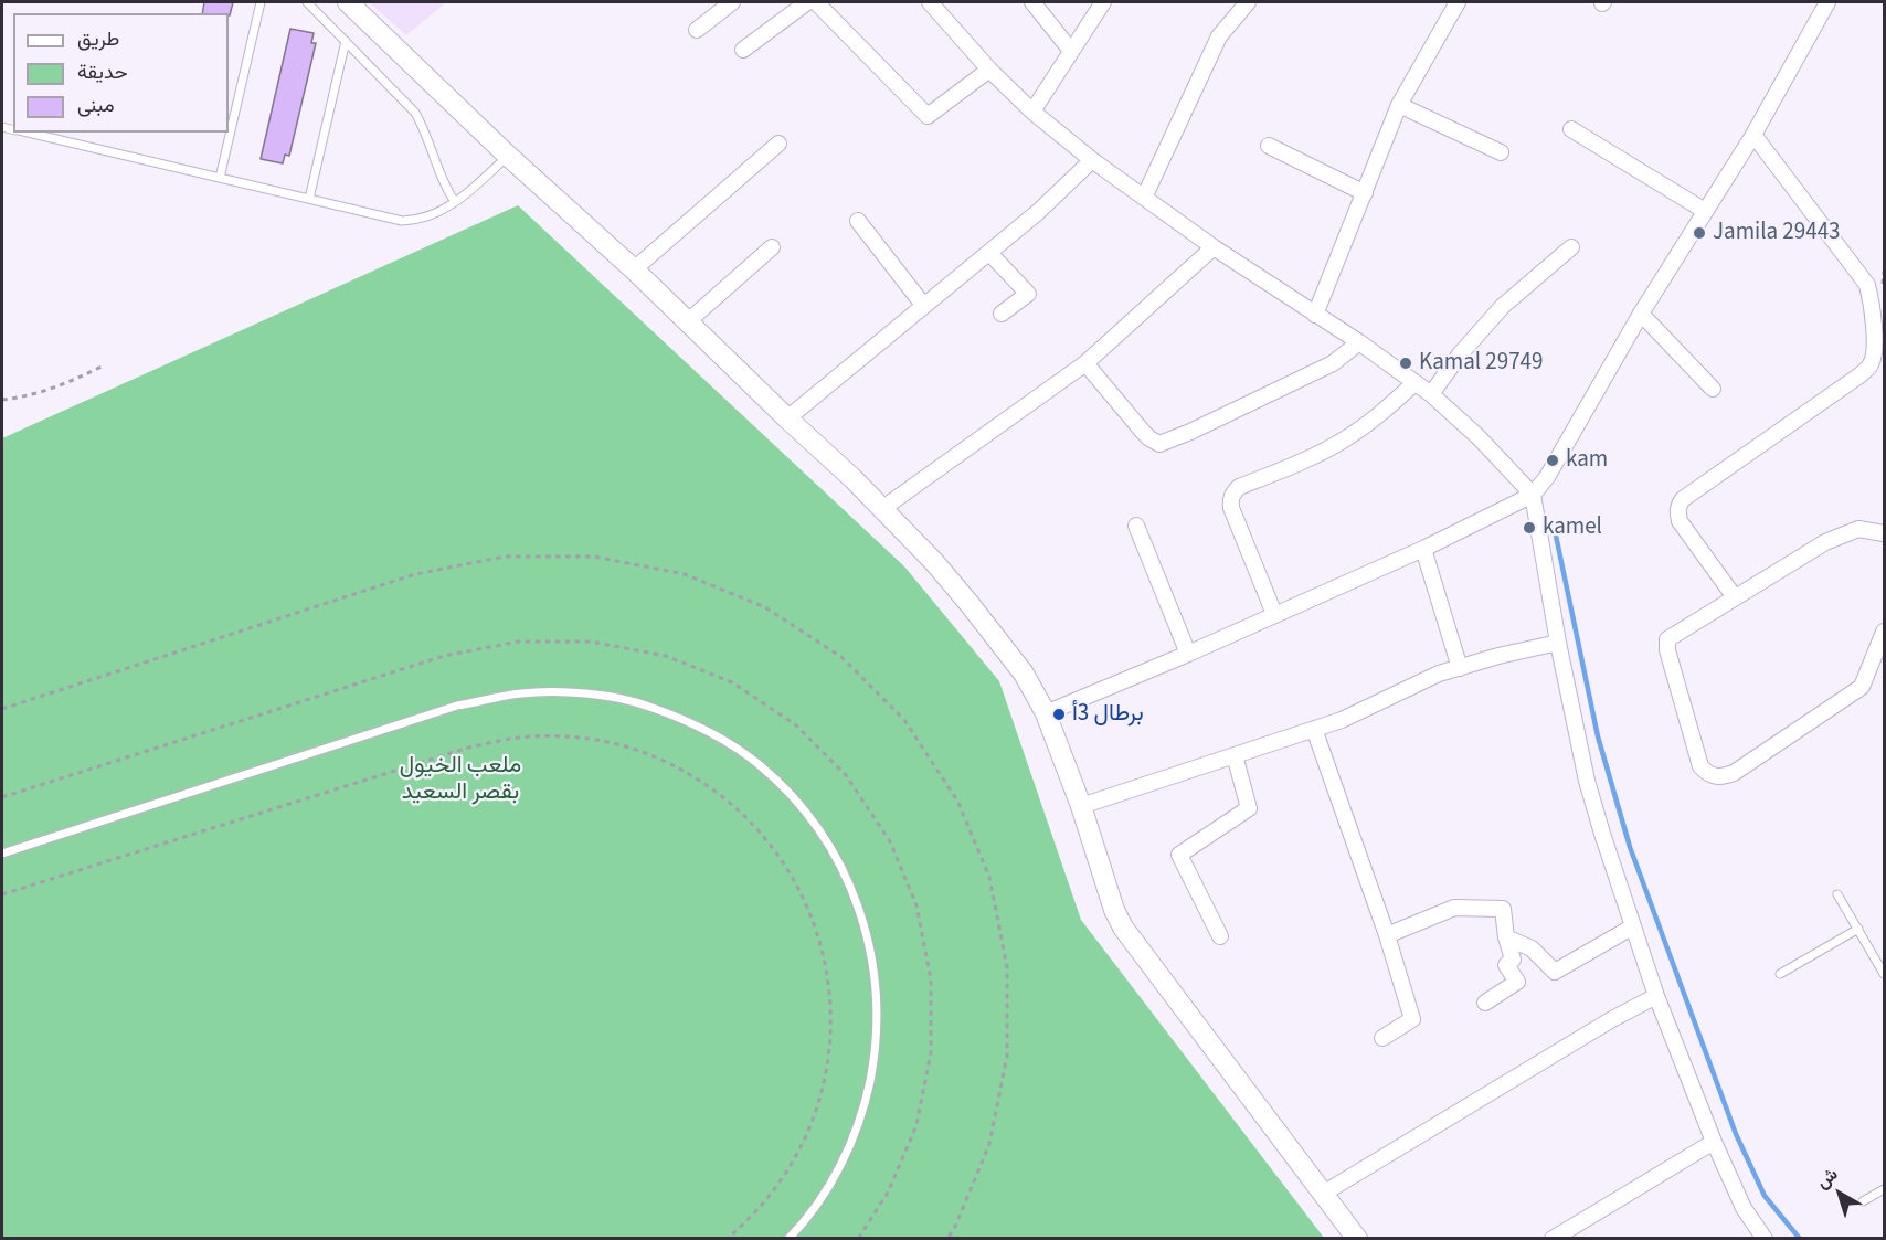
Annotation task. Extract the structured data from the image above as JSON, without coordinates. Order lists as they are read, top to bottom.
{
  "parks": ["ملعب الخيول بقصر السعيد"],
  "places": [
    "Jamila 29443",
    "Kamal 29749",
    "kam",
    "kamel",
    "برطال 3أ"
  ],
  "legend": ["طريق", "حديقة", "مبنى"],
  "north": "top left"
}
